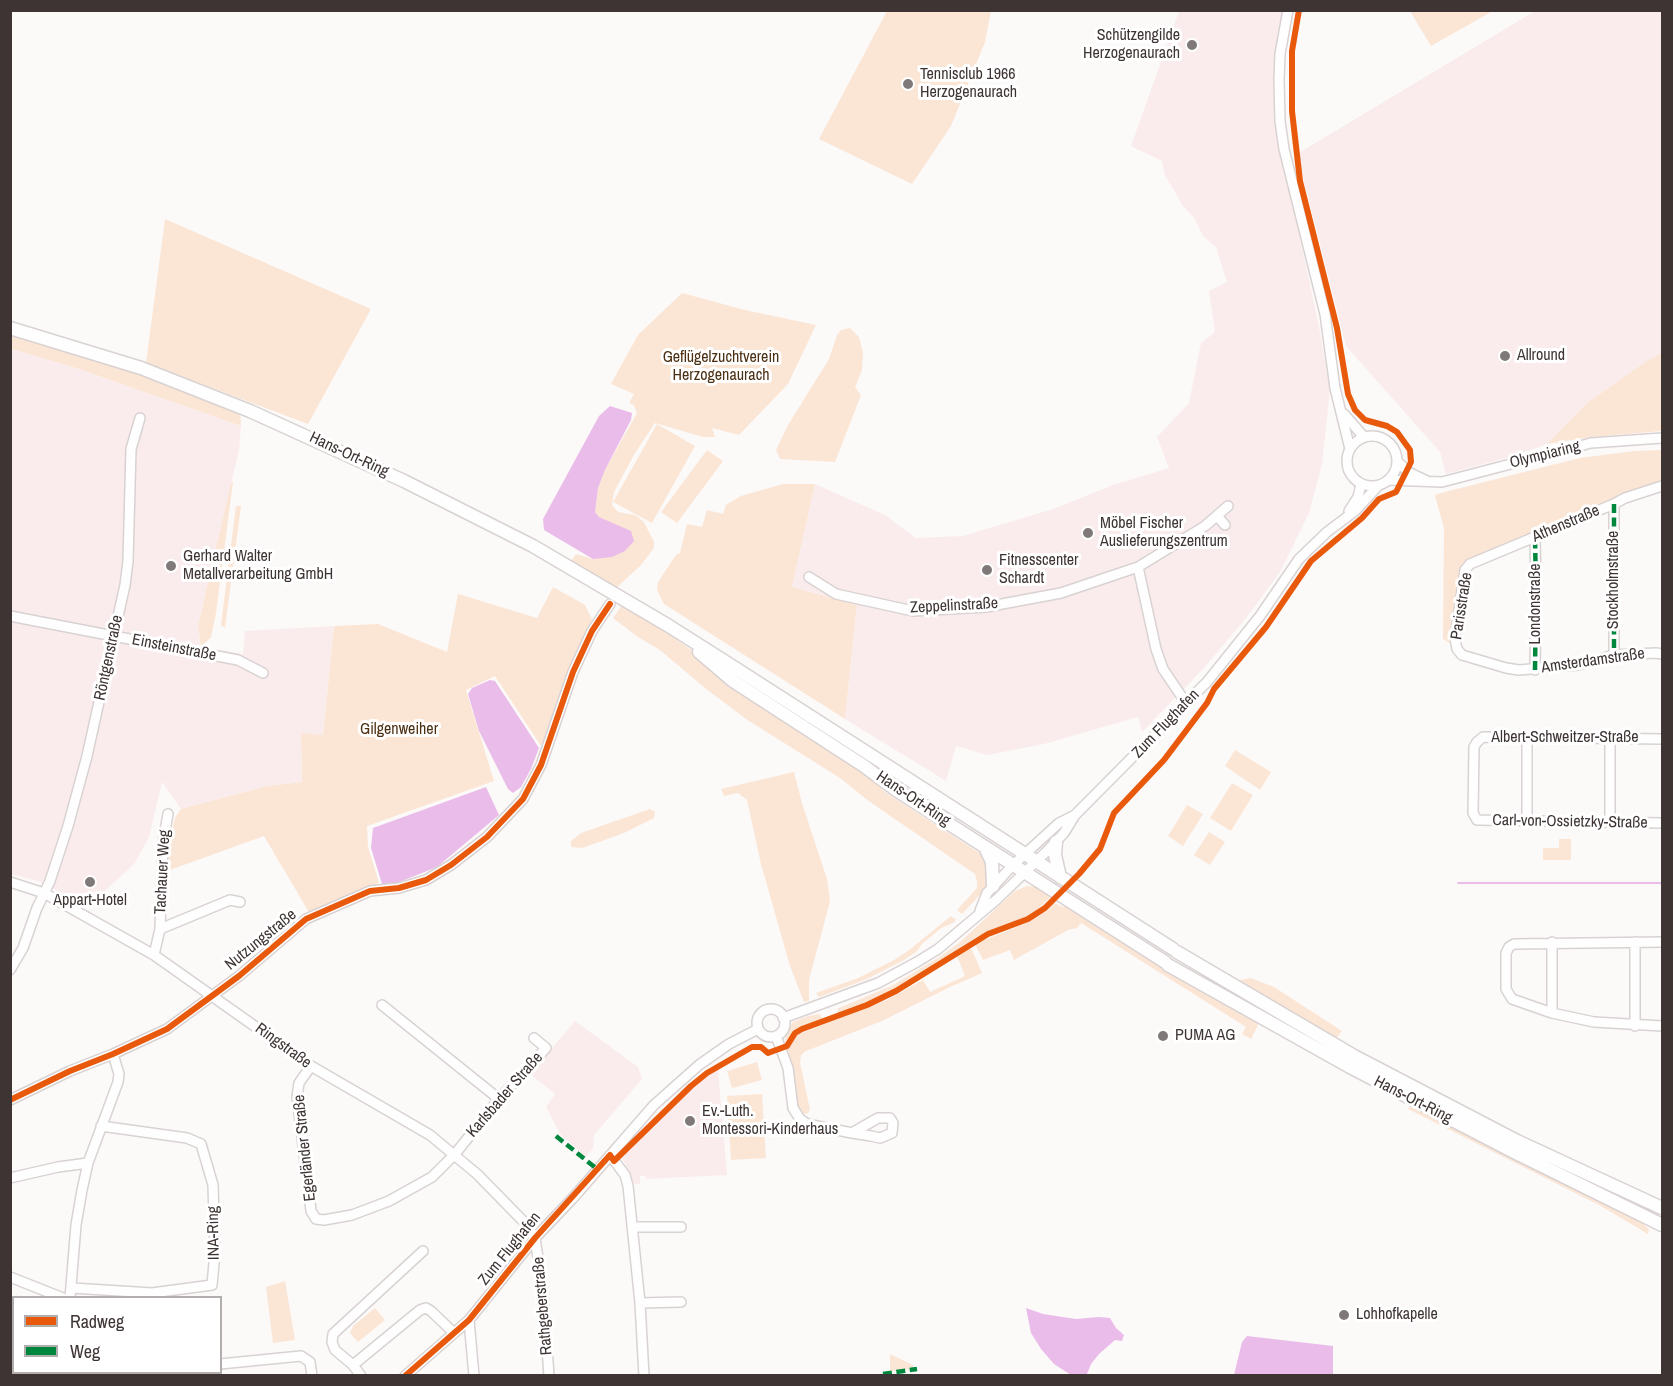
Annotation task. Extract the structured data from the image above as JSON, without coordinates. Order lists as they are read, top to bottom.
{
  "streets": {
    "main road": ["Hans-Ort-Ring"],
    "street": [
      "Olympiaring",
      "Athenstraße",
      "Stockholmstraße",
      "Londonstraße",
      "Zeppelinstraße",
      "Parisstraße",
      "Einsteinstraße",
      "Röntgenstraße",
      "Amsterdamstraße",
      "Zum Flughafen",
      "Albert-Schweitzer-Straße",
      "Carl-von-Ossietzky-Straße",
      "Tachauer Weg",
      "Nutzungstraße",
      "Ringstraße",
      "Karlsbader Straße",
      "Egerländer Straße",
      "INA-Ring",
      "Rathgeberstraße"
    ]
  },
  "crossings": [
    ["Hans-Ort-Ring", "Zum Flughafen"],
    ["Olympiaring", "Zum Flughafen"],
    ["Athenstraße", "Stockholmstraße"],
    ["Athenstraße", "Londonstraße"],
    ["Athenstraße", "Parisstraße"],
    ["Stockholmstraße", "Amsterdamstraße"],
    ["Londonstraße", "Amsterdamstraße"],
    ["Parisstraße", "Amsterdamstraße"],
    ["Einsteinstraße", "Röntgenstraße"],
    ["Röntgenstraße", "Ringstraße"],
    ["Zum Flughafen", "Ringstraße"],
    ["Zum Flughafen", "Rathgeberstraße"],
    ["Albert-Schweitzer-Straße", "Carl-von-Ossietzky-Straße"],
    ["Tachauer Weg", "Ringstraße"],
    ["Nutzungstraße", "Ringstraße"],
    ["Ringstraße", "Karlsbader Straße"],
    ["Ringstraße", "Egerländer Straße"],
    ["Ringstraße", "Rathgeberstraße"],
    ["Karlsbader Straße", "Egerländer Straße"]
  ],
  "parks": ["Geflügelzuchtverein Herzogenaurach", "Gilgenweiher"],
  "places": [
    "Schützengilde Herzogenaurach",
    "Tennisclub 1966 Herzogenaurach",
    "Allround",
    "Möbel Fischer Auslieferungszentrum",
    "Gerhard Walter Metallverarbeitung GmbH",
    "Fitnesscenter Schardt",
    "Appart-Hotel",
    "PUMA AG",
    "Ev.-Luth. Montessori-Kinderhaus",
    "Lohhofkapelle"
  ],
  "legend": ["Radweg", "Weg"]
}
